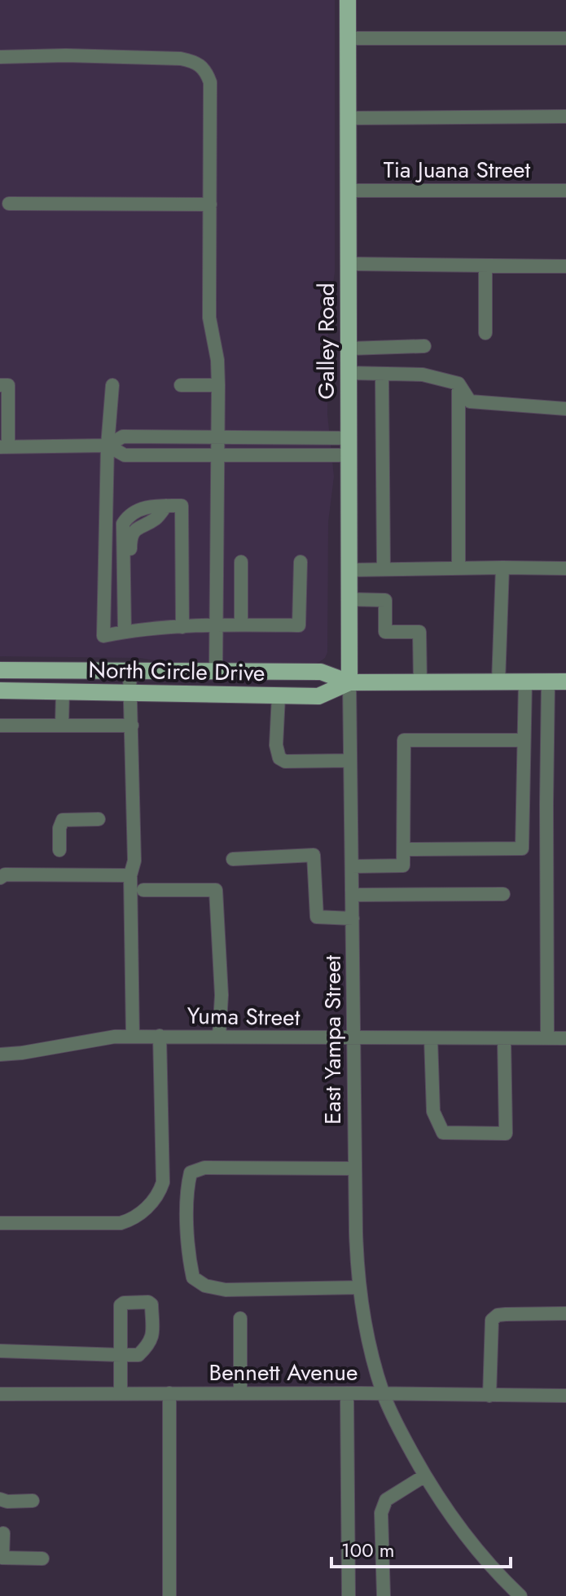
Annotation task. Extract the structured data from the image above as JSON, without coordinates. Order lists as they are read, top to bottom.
{
  "streets": {
    "main road": ["Galley Road", "North Circle Drive"],
    "street": [
      "Tia Juana Street",
      "Yuma Street",
      "East Yampa Street",
      "Bennett Avenue"
    ]
  },
  "crossings": [
    ["Tia Juana Street", "Galley Road"],
    ["Galley Road", "North Circle Drive"],
    ["Galley Road", "East Yampa Street"],
    ["North Circle Drive", "East Yampa Street"],
    ["Yuma Street", "East Yampa Street"],
    ["East Yampa Street", "Bennett Avenue"]
  ],
  "scale_bar": "100 m"
}
